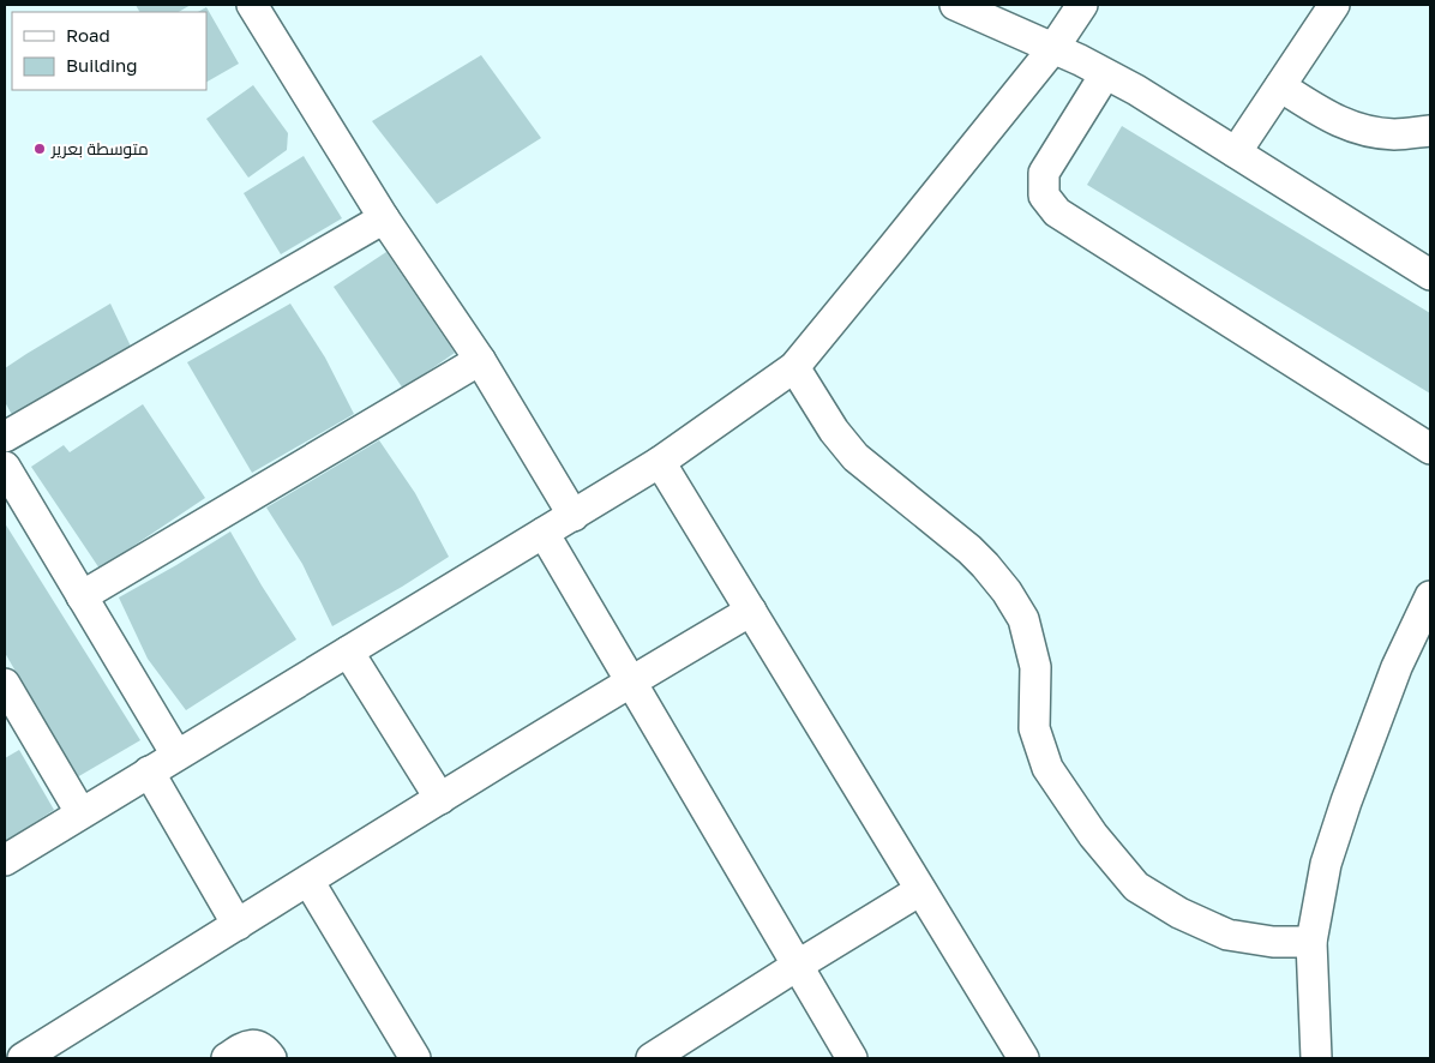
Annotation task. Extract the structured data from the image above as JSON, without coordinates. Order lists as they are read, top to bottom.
{
  "places": ["متوسطة بعرير"],
  "legend": ["Road", "Building"]
}
